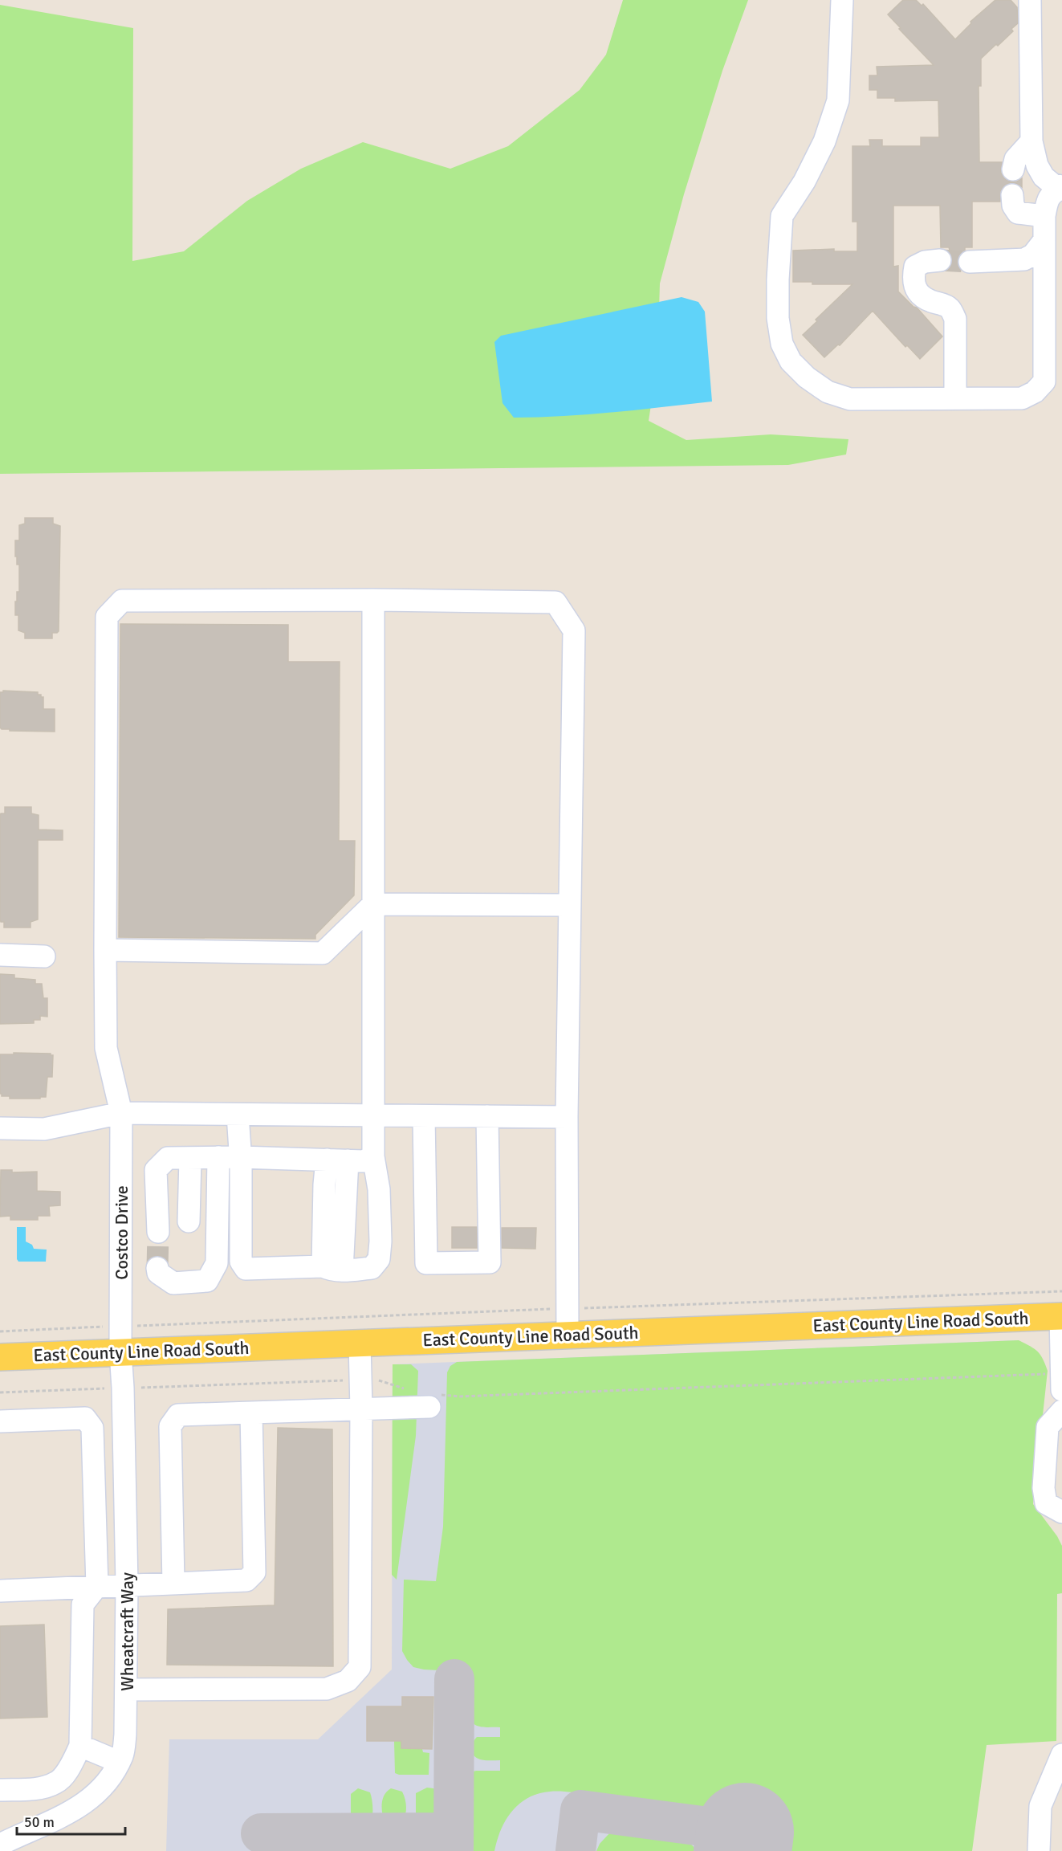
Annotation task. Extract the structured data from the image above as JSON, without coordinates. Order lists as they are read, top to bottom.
{
  "streets": {
    "main road": ["East County Line Road South"],
    "lane": ["Costco Drive", "Wheatcraft Way"]
  },
  "crossings": [
    ["Costco Drive", "East County Line Road South"],
    ["Costco Drive", "Wheatcraft Way"],
    ["East County Line Road South", "Wheatcraft Way"]
  ],
  "scale_bar": "50 m"
}
